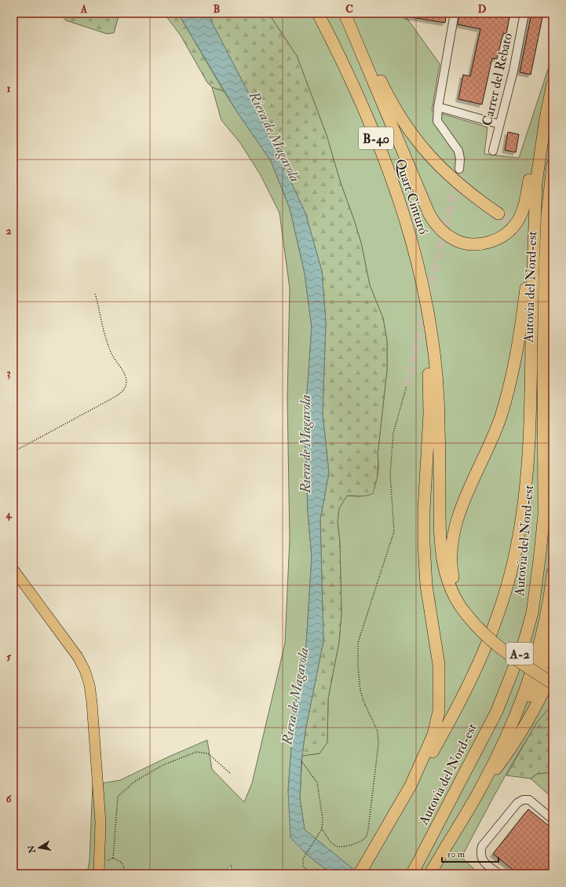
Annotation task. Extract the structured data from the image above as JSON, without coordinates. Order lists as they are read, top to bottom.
{
  "streets": {
    "highway": [
      "B-40",
      "Quart Cinturó",
      "Autovia del Nord-est",
      "A-2"
    ],
    "street": ["Carrer del Rebato"]
  },
  "water": ["Riera de Magarola"],
  "scale_bar": "50 m",
  "north": "left",
  "grid": {
    "columns": [
      "A",
      "B",
      "C",
      "D"
    ],
    "rows": [
      "1",
      "2",
      "3",
      "4",
      "5",
      "6"
    ]
  }
}
